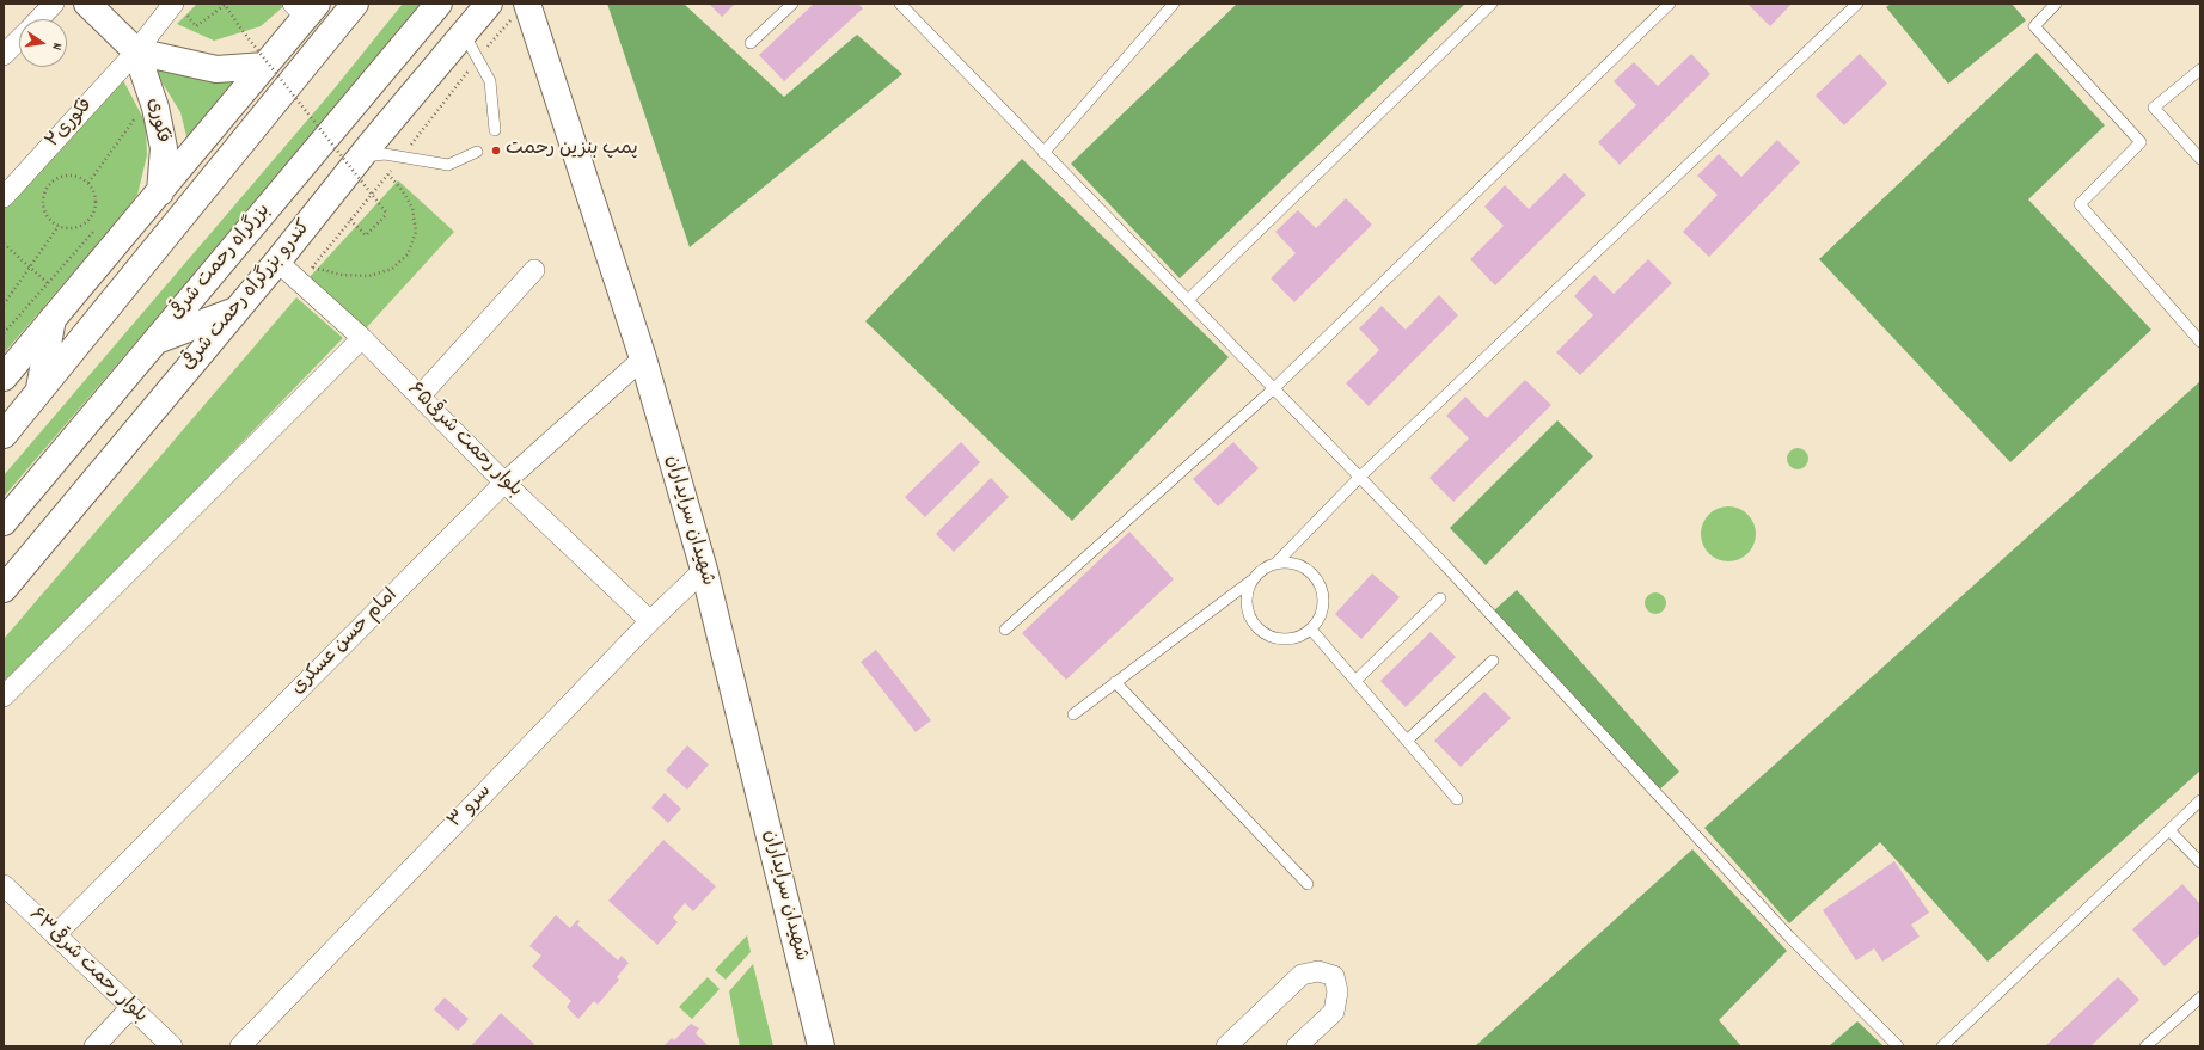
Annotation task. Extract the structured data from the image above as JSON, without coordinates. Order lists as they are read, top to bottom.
{
  "streets": {
    "main road": [
      "فکوری",
      "بزرگراه رحمت شرقی",
      "کندرو بزرگراه رحمت شرقی",
      "شهیدان سرایداران"
    ],
    "street": [
      "فکوری۲",
      "بلوار رحمت شرقی۶۵",
      "امام حسن عسکری",
      "سرو ۳",
      "بلوار رحمت شرقی۶۳"
    ]
  },
  "crossings": [
    ["فکوری", "فکوری۲"],
    ["کندرو بزرگراه رحمت شرقی", "بلوار رحمت شرقی۶۵"],
    ["بلوار رحمت شرقی۶۵", "امام حسن عسکری"],
    ["بلوار رحمت شرقی۶۵", "سرو ۳"],
    ["شهیدان سرایداران", "امام حسن عسکری"],
    ["شهیدان سرایداران", "سرو ۳"],
    ["امام حسن عسکری", "بلوار رحمت شرقی۶۳"]
  ],
  "places": ["پمپ بنزین رحمت"],
  "north": "right"
}
